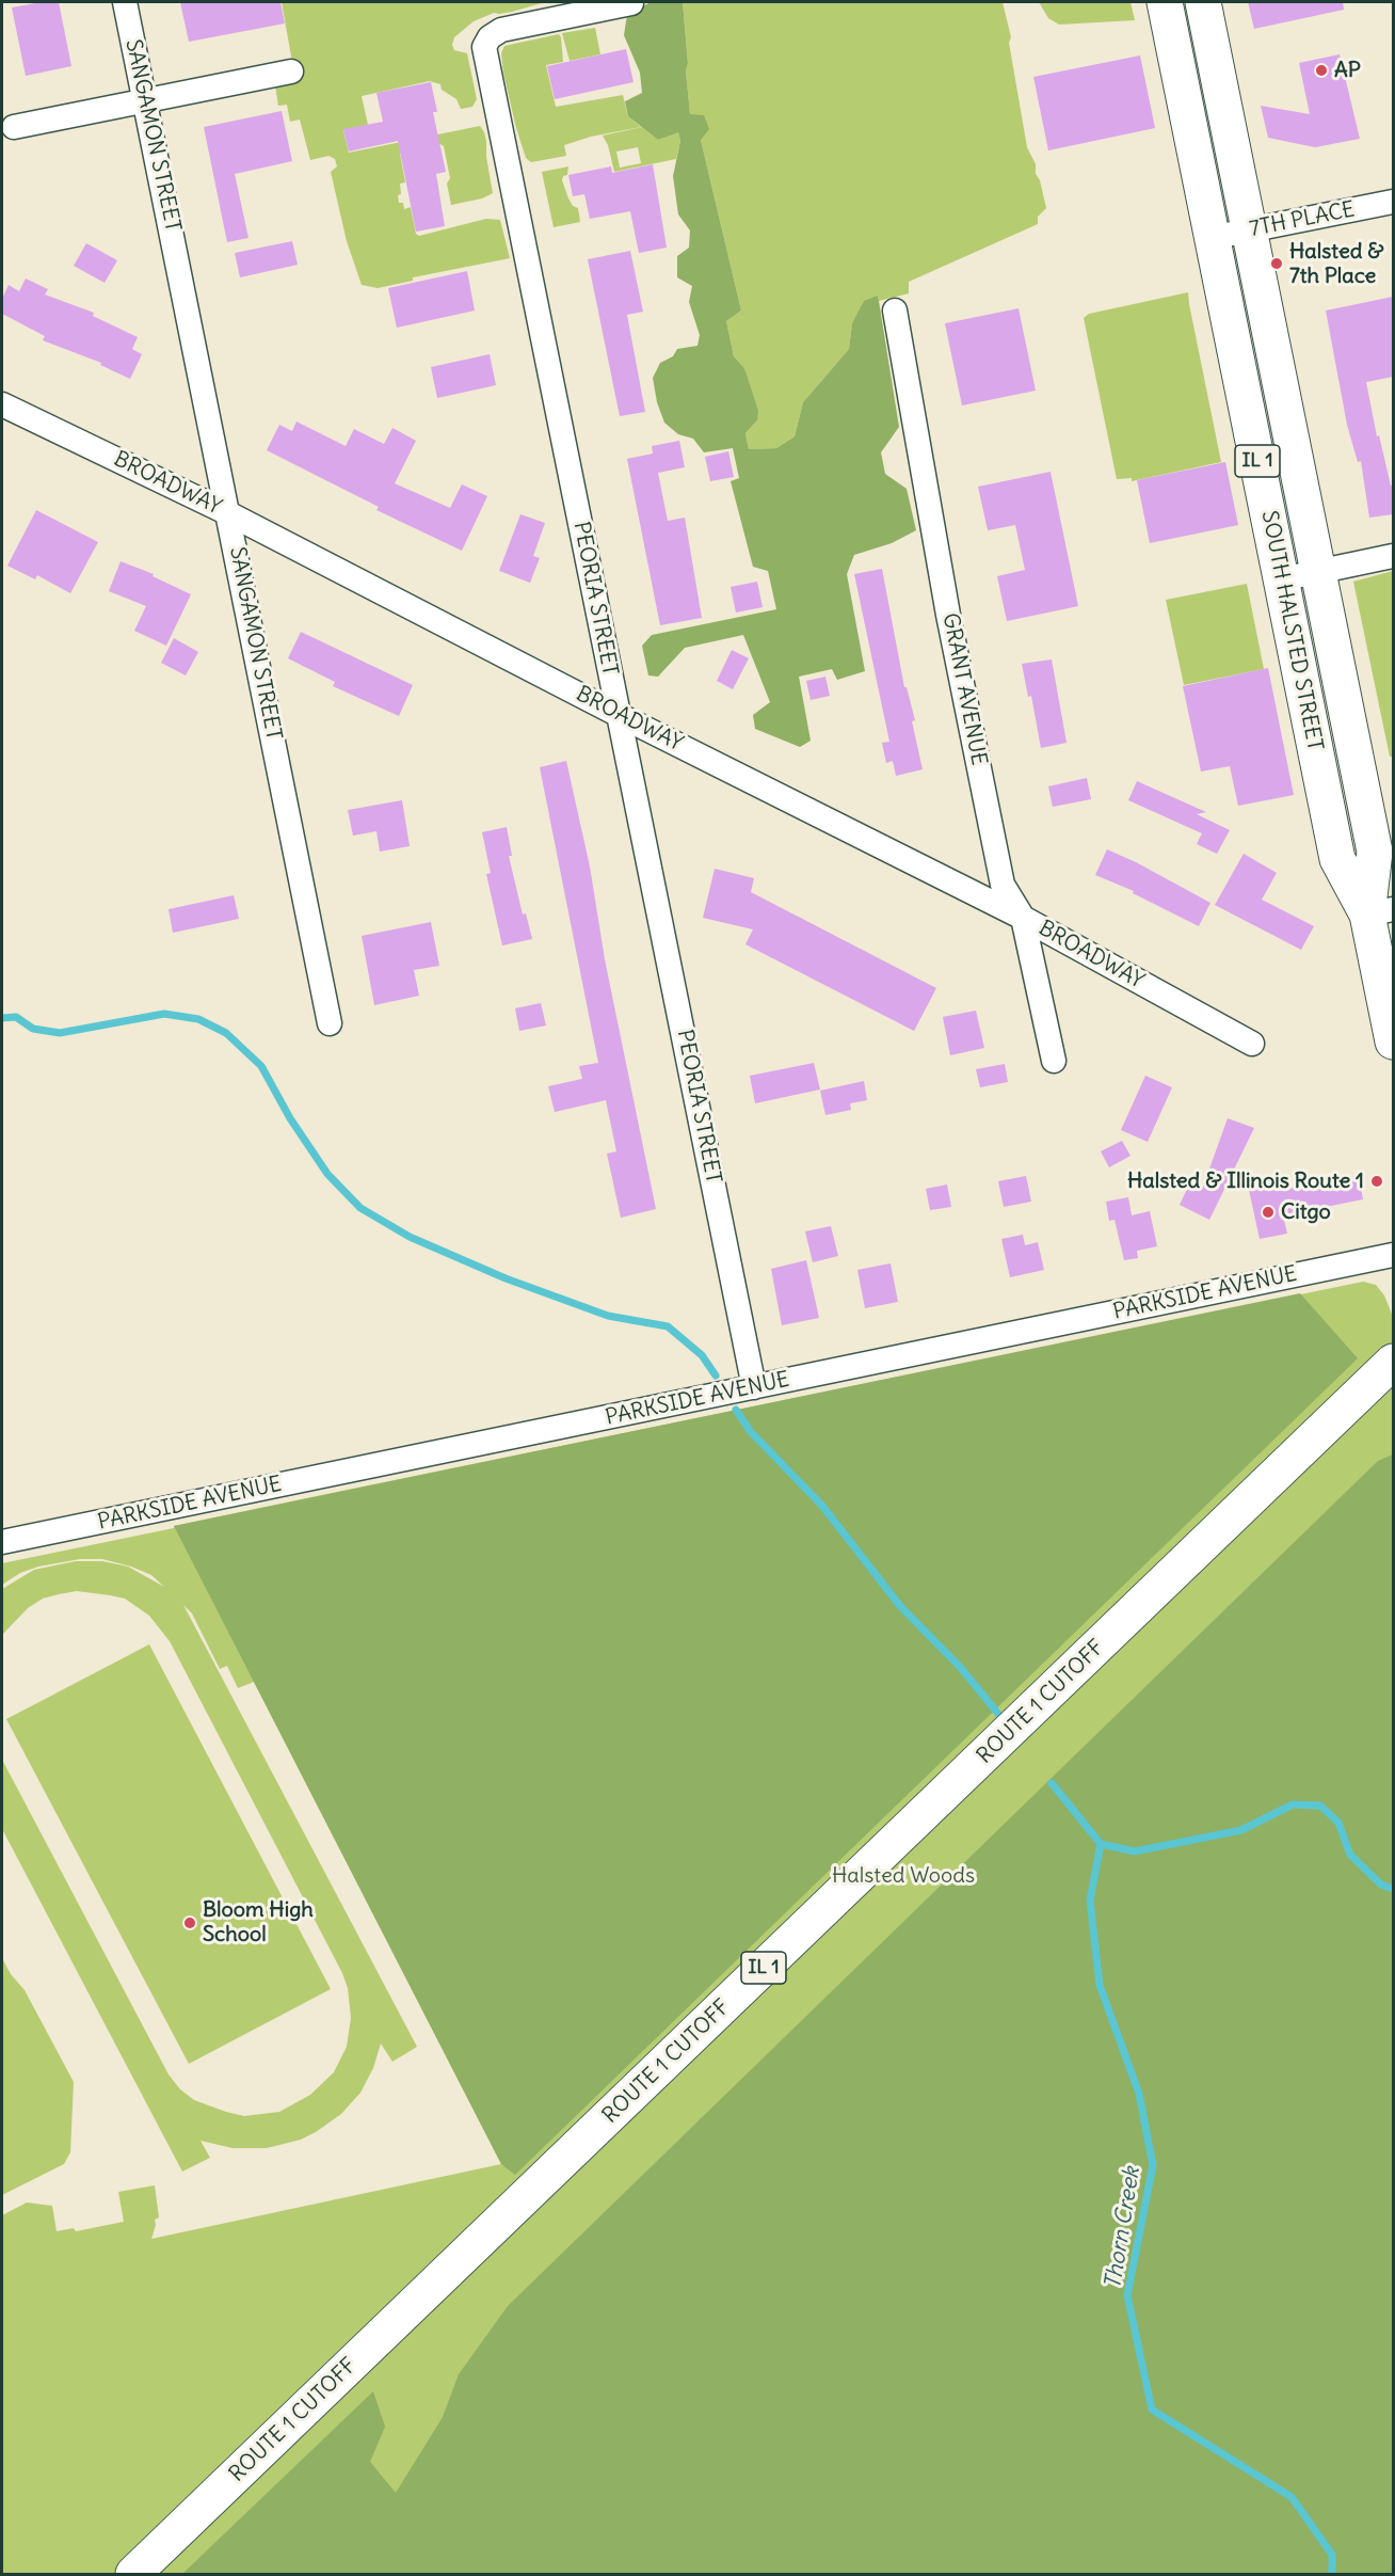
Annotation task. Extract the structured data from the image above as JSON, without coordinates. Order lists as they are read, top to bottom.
{
  "streets": {
    "main road": ["IL 1", "SOUTH HALSTED STREET", "ROUTE 1 CUTOFF"],
    "street": [
      "SANGAMON STREET",
      "7TH PLACE",
      "BROADWAY",
      "PEORIA STREET",
      "GRANT AVENUE",
      "PARKSIDE AVENUE"
    ]
  },
  "crossings": [
    ["SANGAMON STREET", "BROADWAY"],
    ["7TH PLACE", "SOUTH HALSTED STREET"],
    ["BROADWAY", "PEORIA STREET"],
    ["BROADWAY", "GRANT AVENUE"],
    ["PEORIA STREET", "PARKSIDE AVENUE"]
  ],
  "water": ["Thorn Creek"],
  "parks": ["Halsted Woods"],
  "places": [
    "AP",
    "Halsted & 7th Place",
    "Halsted & Illinois Route 1",
    "Citgo",
    "Bloom High School"
  ]
}
